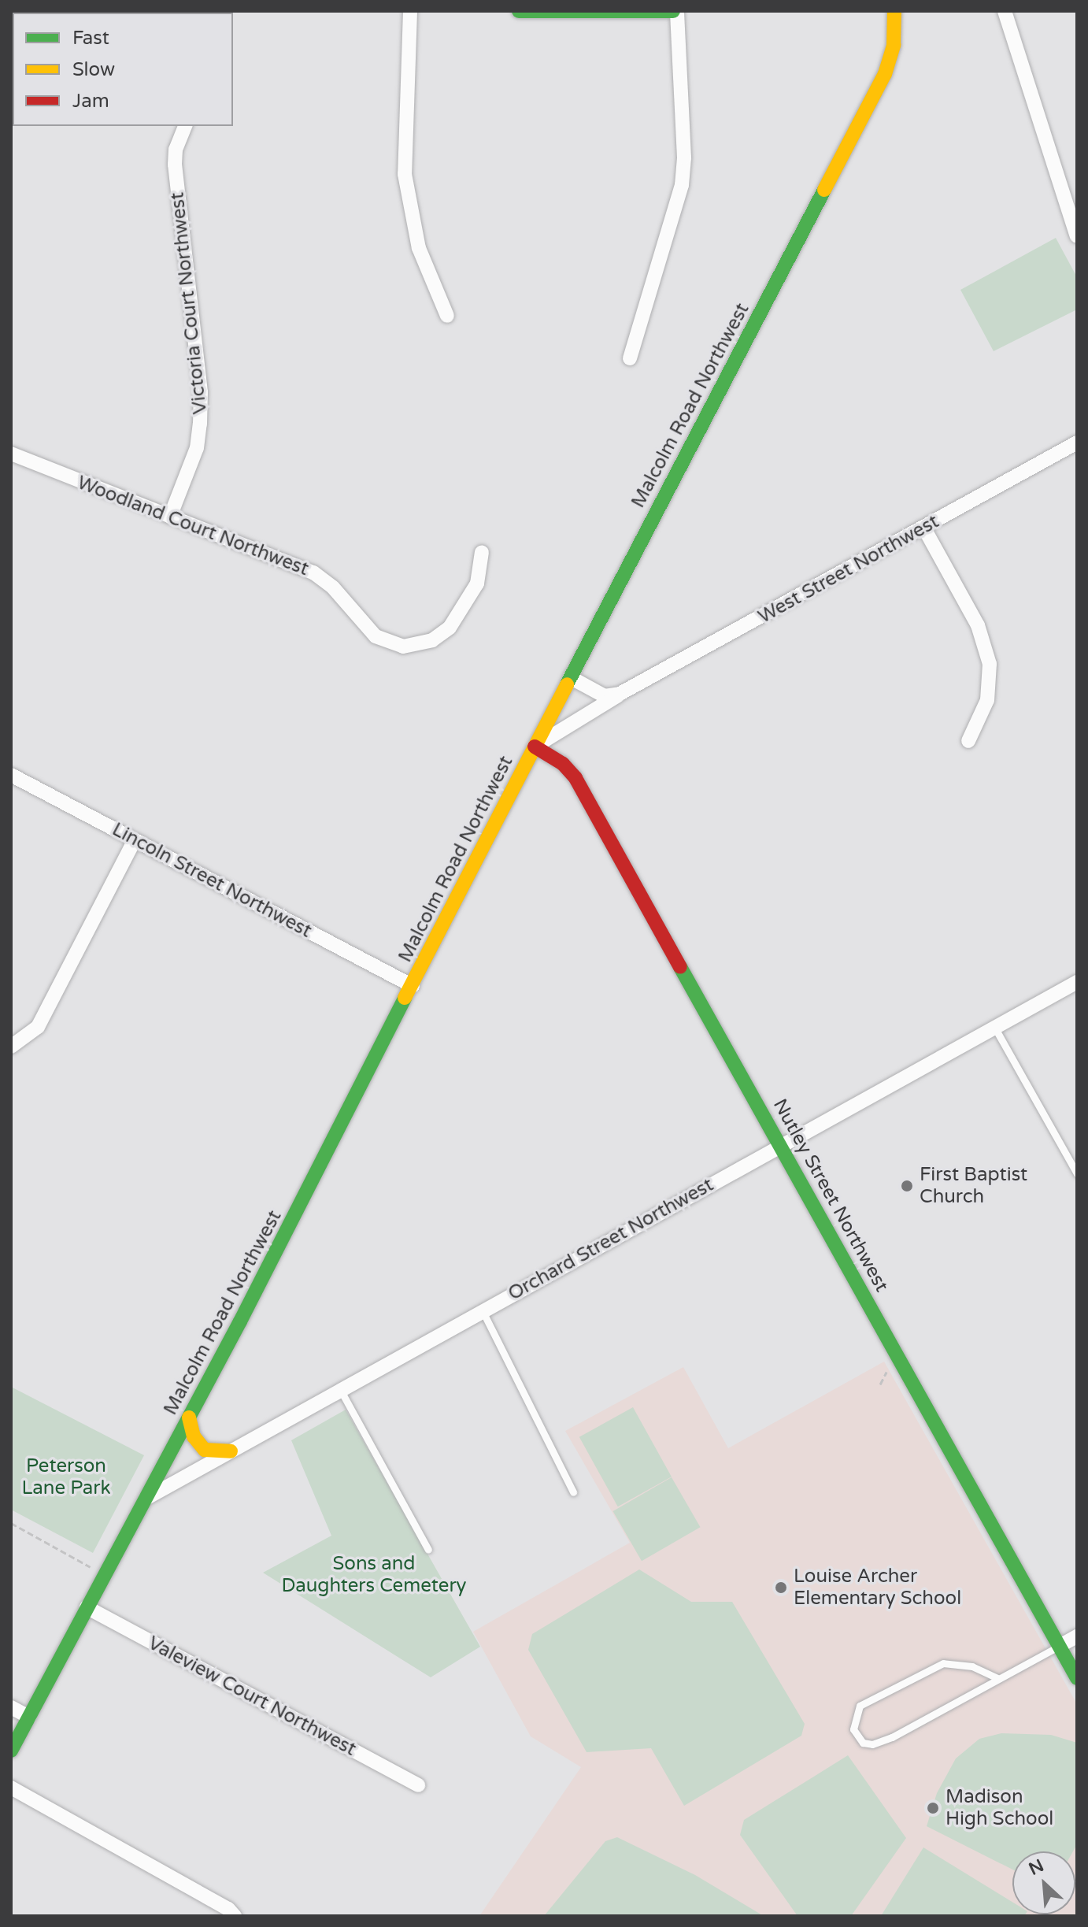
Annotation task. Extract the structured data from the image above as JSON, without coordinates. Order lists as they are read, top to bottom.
{
  "streets": {
    "main road": ["Malcolm Road Northwest", "Nutley Street Northwest"],
    "street": [
      "Victoria Court Northwest",
      "Woodland Court Northwest",
      "West Street Northwest",
      "Lincoln Street Northwest",
      "Orchard Street Northwest",
      "Valeview Court Northwest"
    ]
  },
  "crossings": [
    ["Victoria Court Northwest", "Woodland Court Northwest"],
    ["Malcolm Road Northwest", "West Street Northwest"],
    ["Malcolm Road Northwest", "Lincoln Street Northwest"],
    ["Malcolm Road Northwest", "Nutley Street Northwest"],
    ["Malcolm Road Northwest", "Orchard Street Northwest"],
    ["Malcolm Road Northwest", "Valeview Court Northwest"],
    ["West Street Northwest", "Nutley Street Northwest"],
    ["Nutley Street Northwest", "Orchard Street Northwest"]
  ],
  "parks": ["Peterson Lane Park", "Sons and Daughters Cemetery"],
  "places": ["First Baptist Church", "Louise Archer Elementary School", "Madison High School"],
  "legend": ["Fast", "Slow", "Jam"],
  "north": "top left"
}
